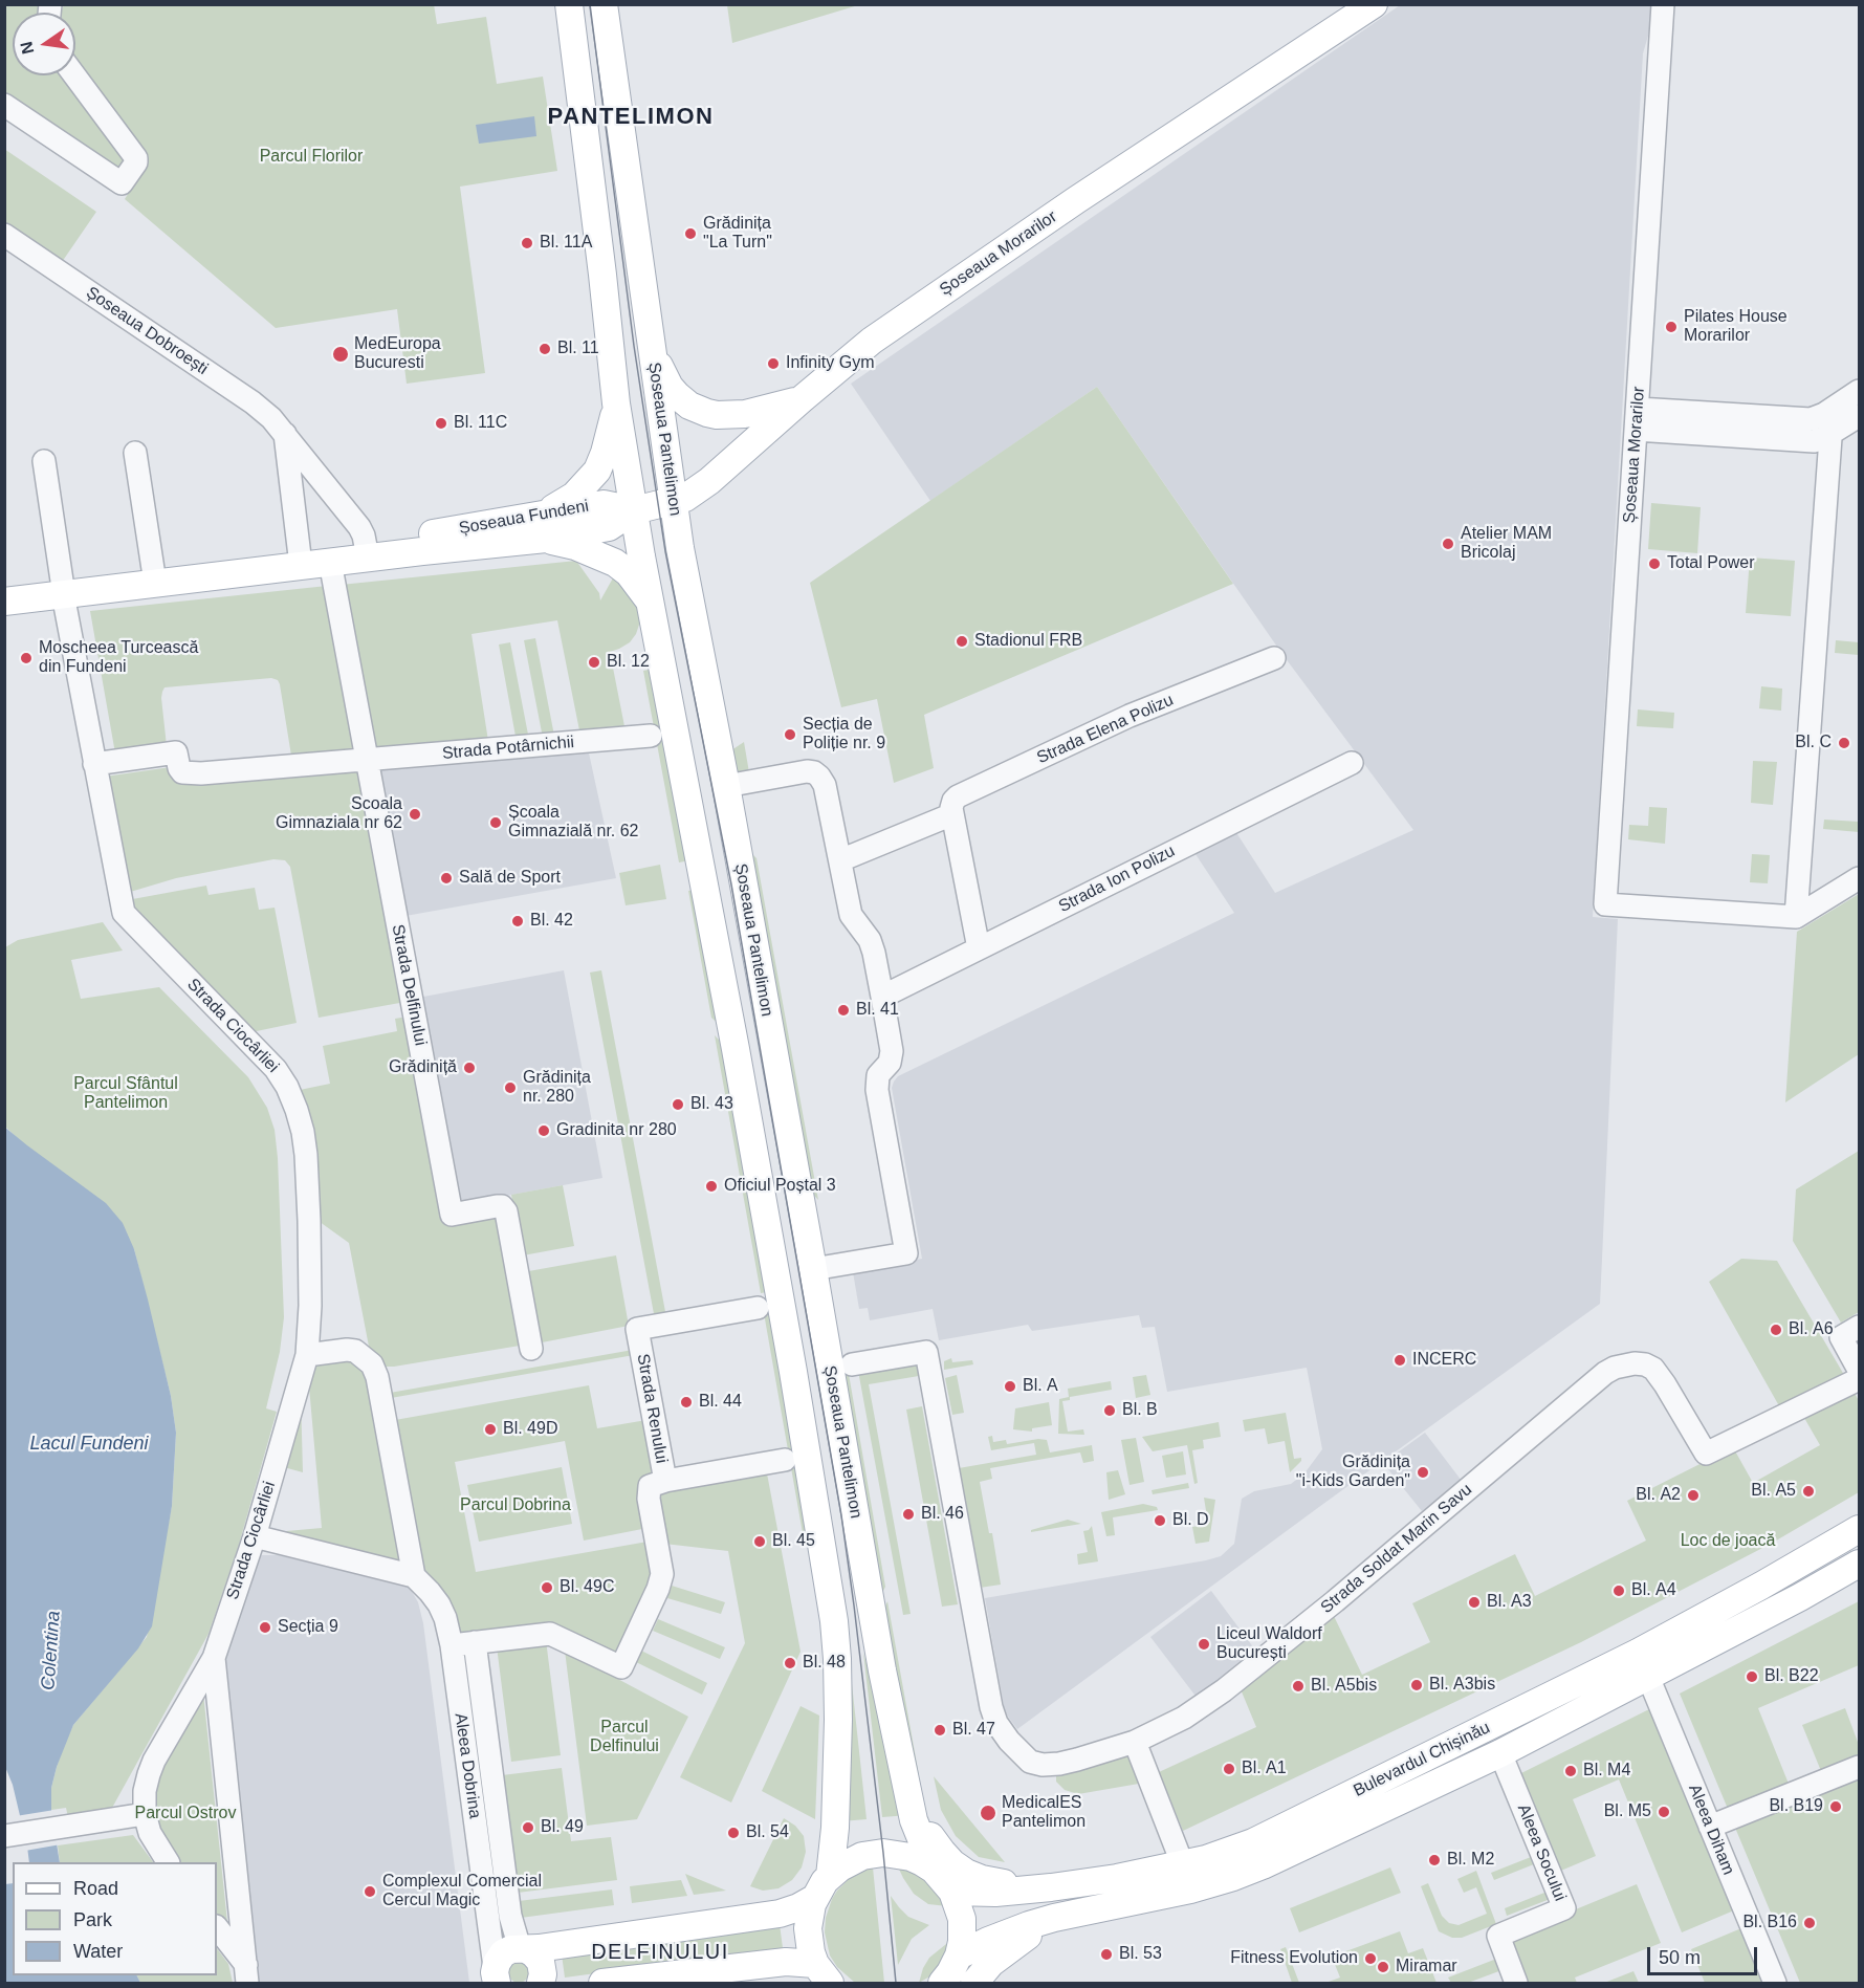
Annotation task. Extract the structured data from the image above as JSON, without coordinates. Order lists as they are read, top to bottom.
{
  "streets": {
    "main road": [
      "Șoseaua Morarilor",
      "Șoseaua Pantelimon",
      "Șoseaua Fundeni",
      "Bulevardul Chișinău"
    ],
    "street": [
      "Șoseaua Dobroești",
      "Strada Elena Polizu",
      "Strada Potârnichii",
      "Strada Ion Polizu",
      "Strada Delfinului",
      "Strada Ciocârliei",
      "Strada Renului",
      "Strada Soldat Marin Savu",
      "Aleea Dobrina",
      "Aleea Diham",
      "Aleea Socului"
    ]
  },
  "crossings": [
    ["Șoseaua Morarilor", "Șoseaua Pantelimon"],
    ["Șoseaua Morarilor", "Șoseaua Fundeni"],
    ["Șoseaua Dobroești", "Șoseaua Fundeni"],
    ["Șoseaua Pantelimon", "Șoseaua Fundeni"],
    ["Șoseaua Fundeni", "Strada Delfinului"],
    ["Șoseaua Fundeni", "Strada Ciocârliei"],
    ["Strada Potârnichii", "Strada Delfinului"],
    ["Strada Potârnichii", "Strada Ciocârliei"],
    ["Bulevardul Chișinău", "Aleea Diham"],
    ["Bulevardul Chișinău", "Aleea Socului"]
  ],
  "districts": ["PANTELIMON", "DELFINULUI"],
  "water": ["Lacul Fundeni", "Colentina"],
  "parks": [
    "Parcul Florilor",
    "Parcul Sfântul Pantelimon",
    "Parcul Dobrina",
    "Loc de joacă",
    "Parcul Delfinului",
    "Parcul Ostrov"
  ],
  "places": [
    "Grădinița \"La Turn\"",
    "Bl. 11A",
    "Pilates House Morarilor",
    "Bl. 11",
    "MedEuropa Bucuresti",
    "Infinity Gym",
    "Bl. 11C",
    "Atelier MAM Bricolaj",
    "Total Power",
    "Stadionul FRB",
    "Moscheea Turcească din Fundeni",
    "Bl. 12",
    "Secția de Poliție nr. 9",
    "Bl. C",
    "Scoala Gimnaziala nr 62",
    "Școala Gimnazială nr. 62",
    "Sală de Sport",
    "Bl. 42",
    "Bl. 41",
    "Grădiniță",
    "Grădinița nr. 280",
    "Bl. 43",
    "Gradinita nr 280",
    "Oficiul Poștal 3",
    "Bl. A6",
    "INCERC",
    "Bl. A",
    "Bl. 44",
    "Bl. B",
    "Bl. 49D",
    "Grădinița \"i-Kids Garden\"",
    "Bl. A5",
    "Bl. A2",
    "Bl. 46",
    "Bl. D",
    "Bl. 45",
    "Bl. 49C",
    "Bl. A4",
    "Bl. A3",
    "Secția 9",
    "Liceul Waldorf București",
    "Bl. 48",
    "Bl. B22",
    "Bl. A3bis",
    "Bl. A5bis",
    "Bl. 47",
    "Bl. A1",
    "Bl. M4",
    "Bl. B19",
    "Bl. M5",
    "MedicalES Pantelimon",
    "Bl. 49",
    "Bl. 54",
    "Bl. M2",
    "Complexul Comercial Cercul Magic",
    "Bl. B16",
    "Bl. 53",
    "Fitness Evolution",
    "Miramar"
  ],
  "legend": ["Road", "Park", "Water"],
  "scale_bar": "50 m",
  "north": "left"
}
